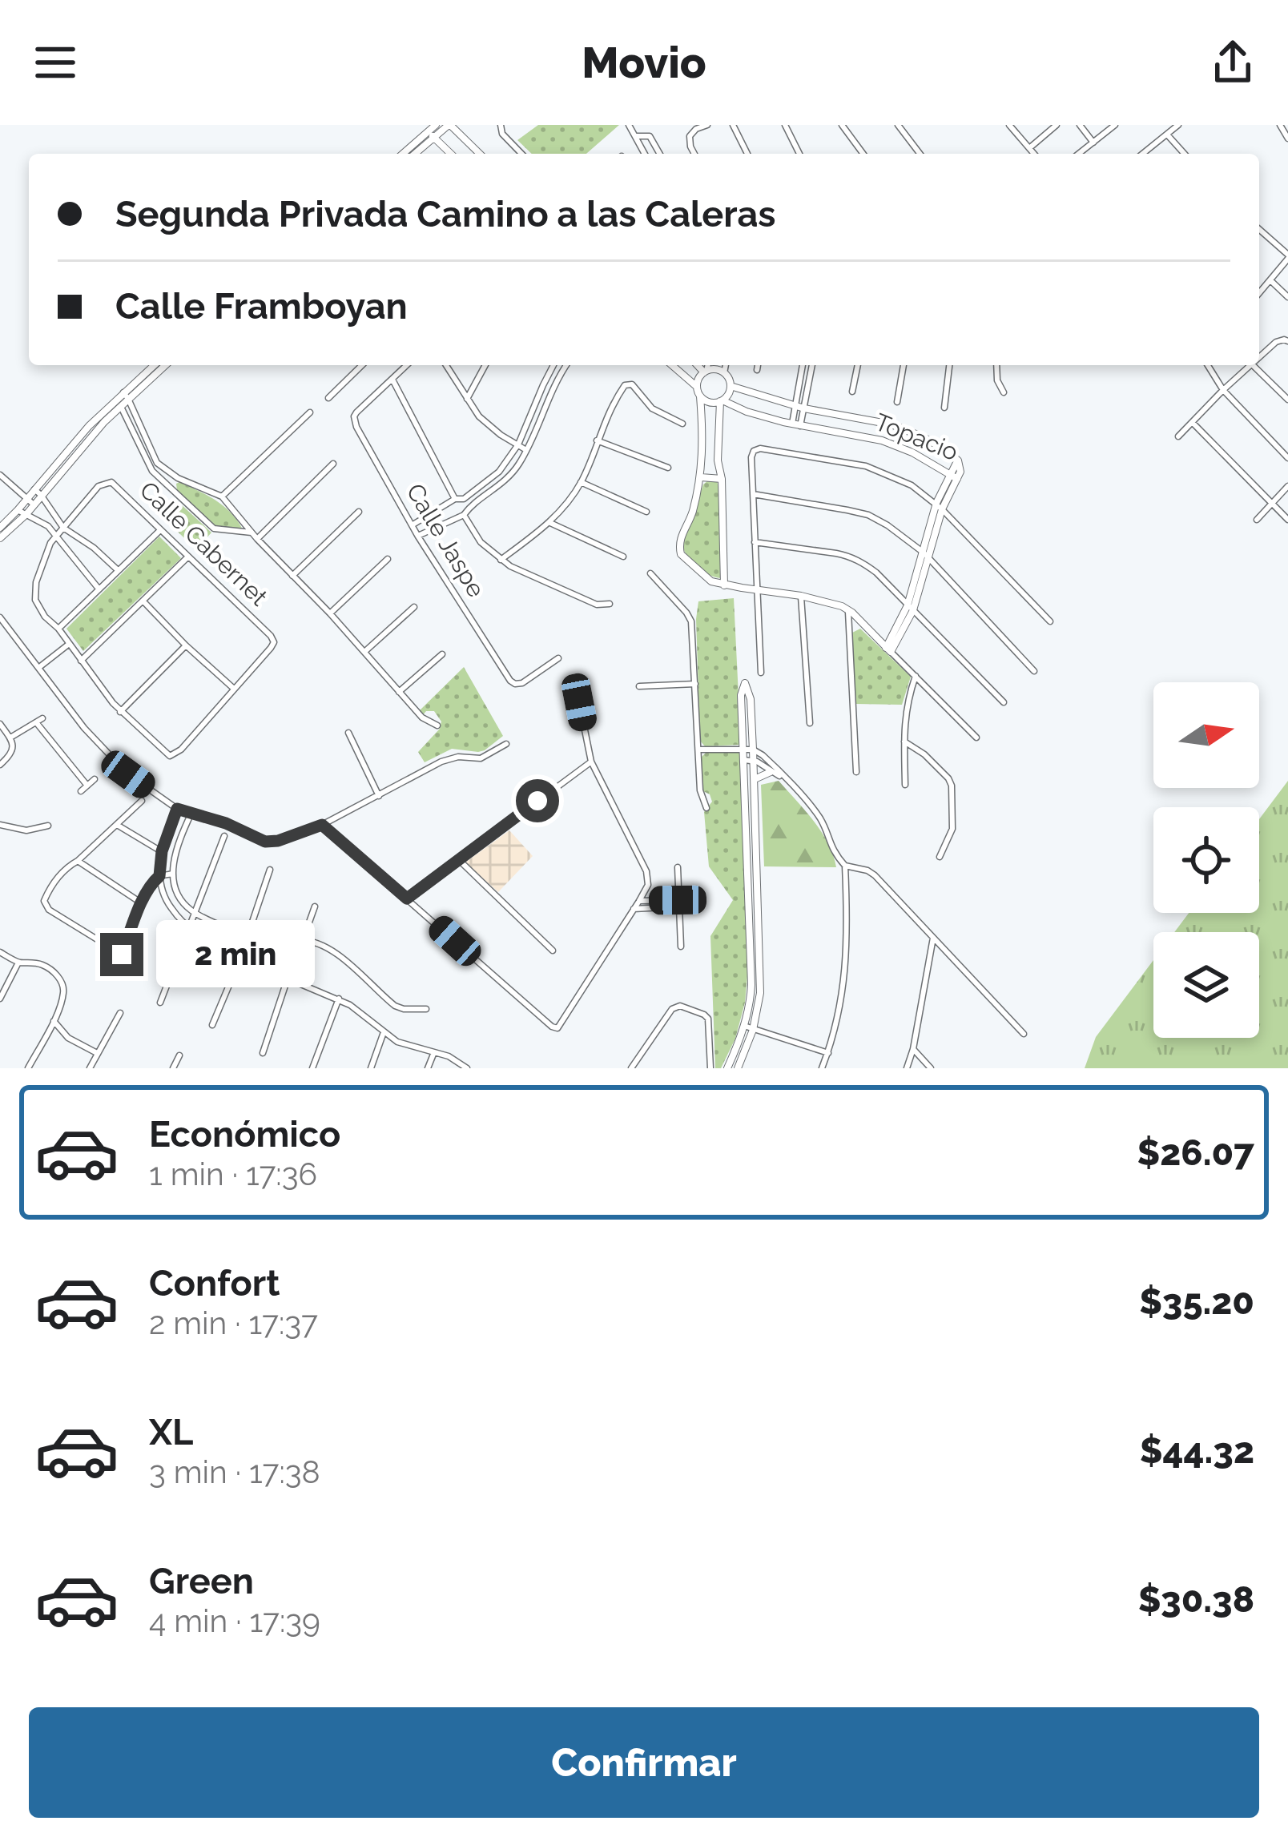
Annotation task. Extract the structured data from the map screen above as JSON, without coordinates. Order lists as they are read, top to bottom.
{
  "streets": {
    "street": ["Topacio", "Calle Jaspe", "Calle Cabernet"]
  },
  "north": "right",
  "page": {
    "header": "Movio",
    "banner": ["Segunda Privada Camino a las Caleras", "Calle Framboyan"],
    "bubble": "2 min",
    "list": [
      {
        "name": "Económico",
        "note": "1 min · 17:36",
        "value": "$26.07"
      },
      {
        "name": "Confort",
        "note": "2 min · 17:37",
        "value": "$35.20"
      },
      {
        "name": "XL",
        "note": "3 min · 17:38",
        "value": "$44.32"
      },
      {
        "name": "Green",
        "note": "4 min · 17:39",
        "value": "$30.38"
      }
    ],
    "buttons": "Confirmar"
  }
}
